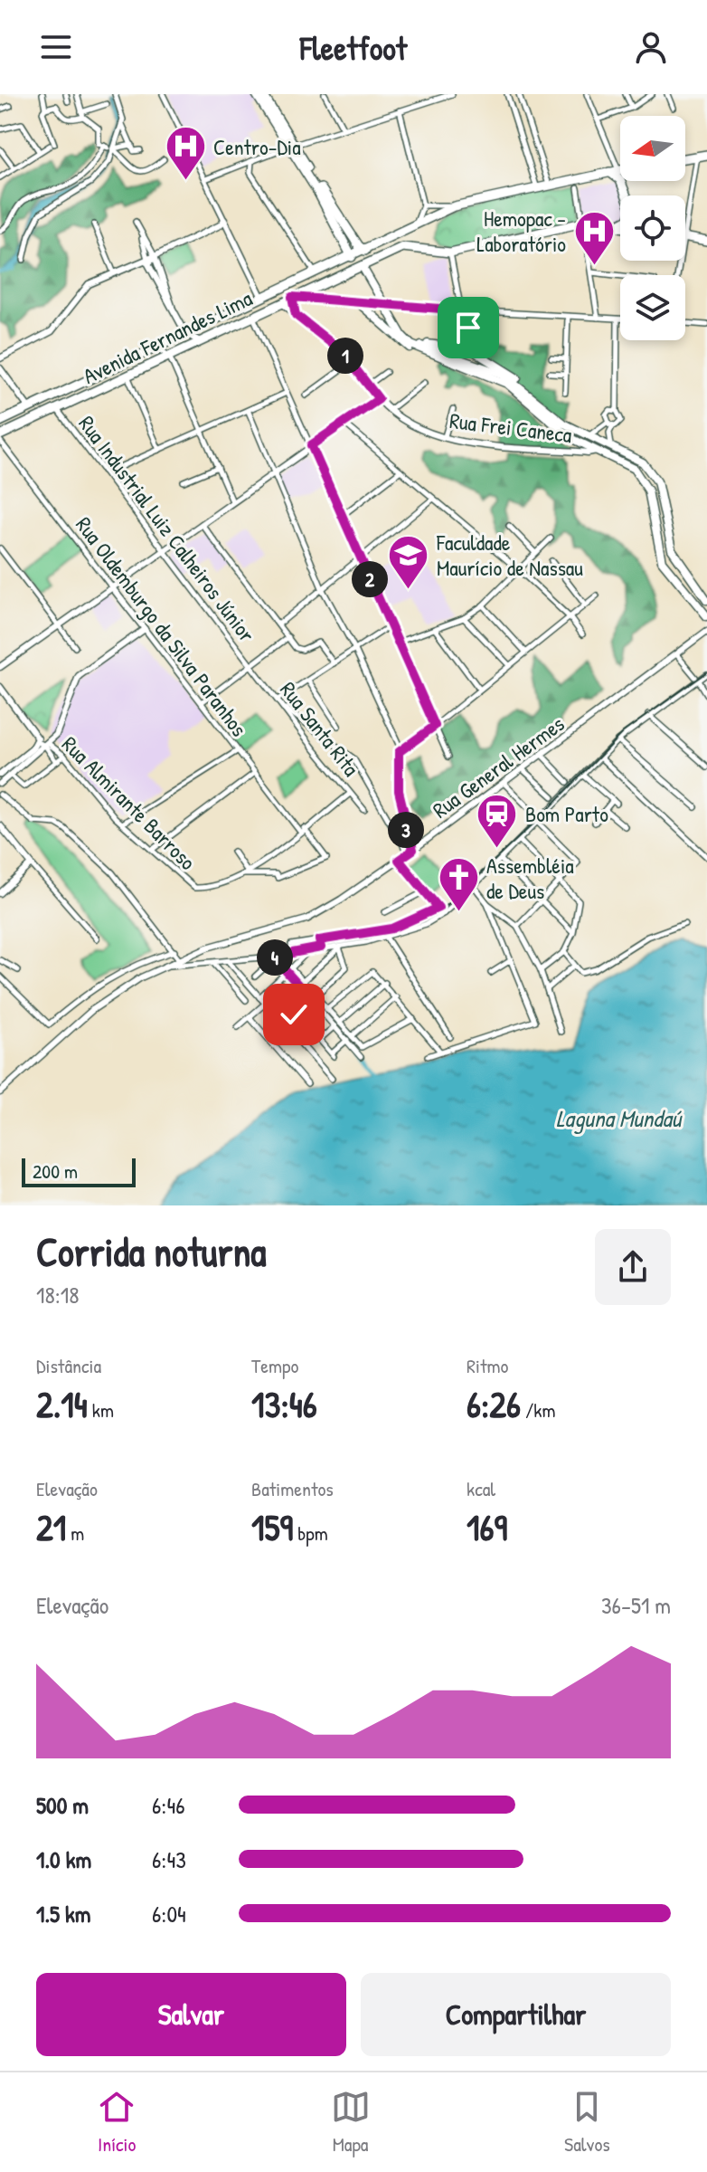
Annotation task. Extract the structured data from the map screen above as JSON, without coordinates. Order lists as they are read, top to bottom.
{
  "streets": {
    "highway": ["Avenida Fernandes Lima"],
    "street": [
      "Rua Frei Caneca",
      "Rua Industrial Luiz Calheiros Júnior",
      "Rua Oldemburgo da Silva Paranhos",
      "Rua Santa Rita",
      "Rua General Hermes",
      "Rua Almirante Barroso"
    ]
  },
  "crossings": [
    ["Avenida Fernandes Lima", "Rua Frei Caneca"],
    ["Avenida Fernandes Lima", "Rua Industrial Luiz Calheiros Júnior"],
    ["Avenida Fernandes Lima", "Rua Oldemburgo da Silva Paranhos"],
    ["Rua Industrial Luiz Calheiros Júnior", "Rua Santa Rita"],
    ["Rua Oldemburgo da Silva Paranhos", "Rua Almirante Barroso"]
  ],
  "water": ["Laguna Mundaú"],
  "places": {
    "hospital": ["Centro-Dia", "Hemopac - Laboratório"],
    "school or university": ["Faculdade Maurício de Nassau"],
    "station": ["Bom Parto"],
    "church": ["Assembléia de Deus"]
  },
  "scale_bar": "200 m",
  "north": "left",
  "page": {
    "header": "Fleetfoot",
    "pins": [
      "1",
      "2",
      "3",
      "4"
    ],
    "scale": "200 m",
    "heading": ["Corrida noturna", "18:18"],
    "stats": [
      ["Distância", "2.14 km"],
      ["Tempo", "13:46"],
      ["Ritmo", "6:26 /km"],
      ["Elevação", "21 m"],
      ["Batimentos", "159 bpm"],
      ["kcal", "169"]
    ],
    "chart": ["Elevação", "36–51 m"],
    "list": [
      {
        "name": "500 m",
        "note": "6:46"
      },
      {
        "name": "1.0 km",
        "note": "6:43"
      },
      {
        "name": "1.5 km",
        "note": "6:04"
      }
    ],
    "buttons": ["Salvar", "Compartilhar"],
    "tabs": ["Início", "Mapa", "Salvos"]
  }
}
